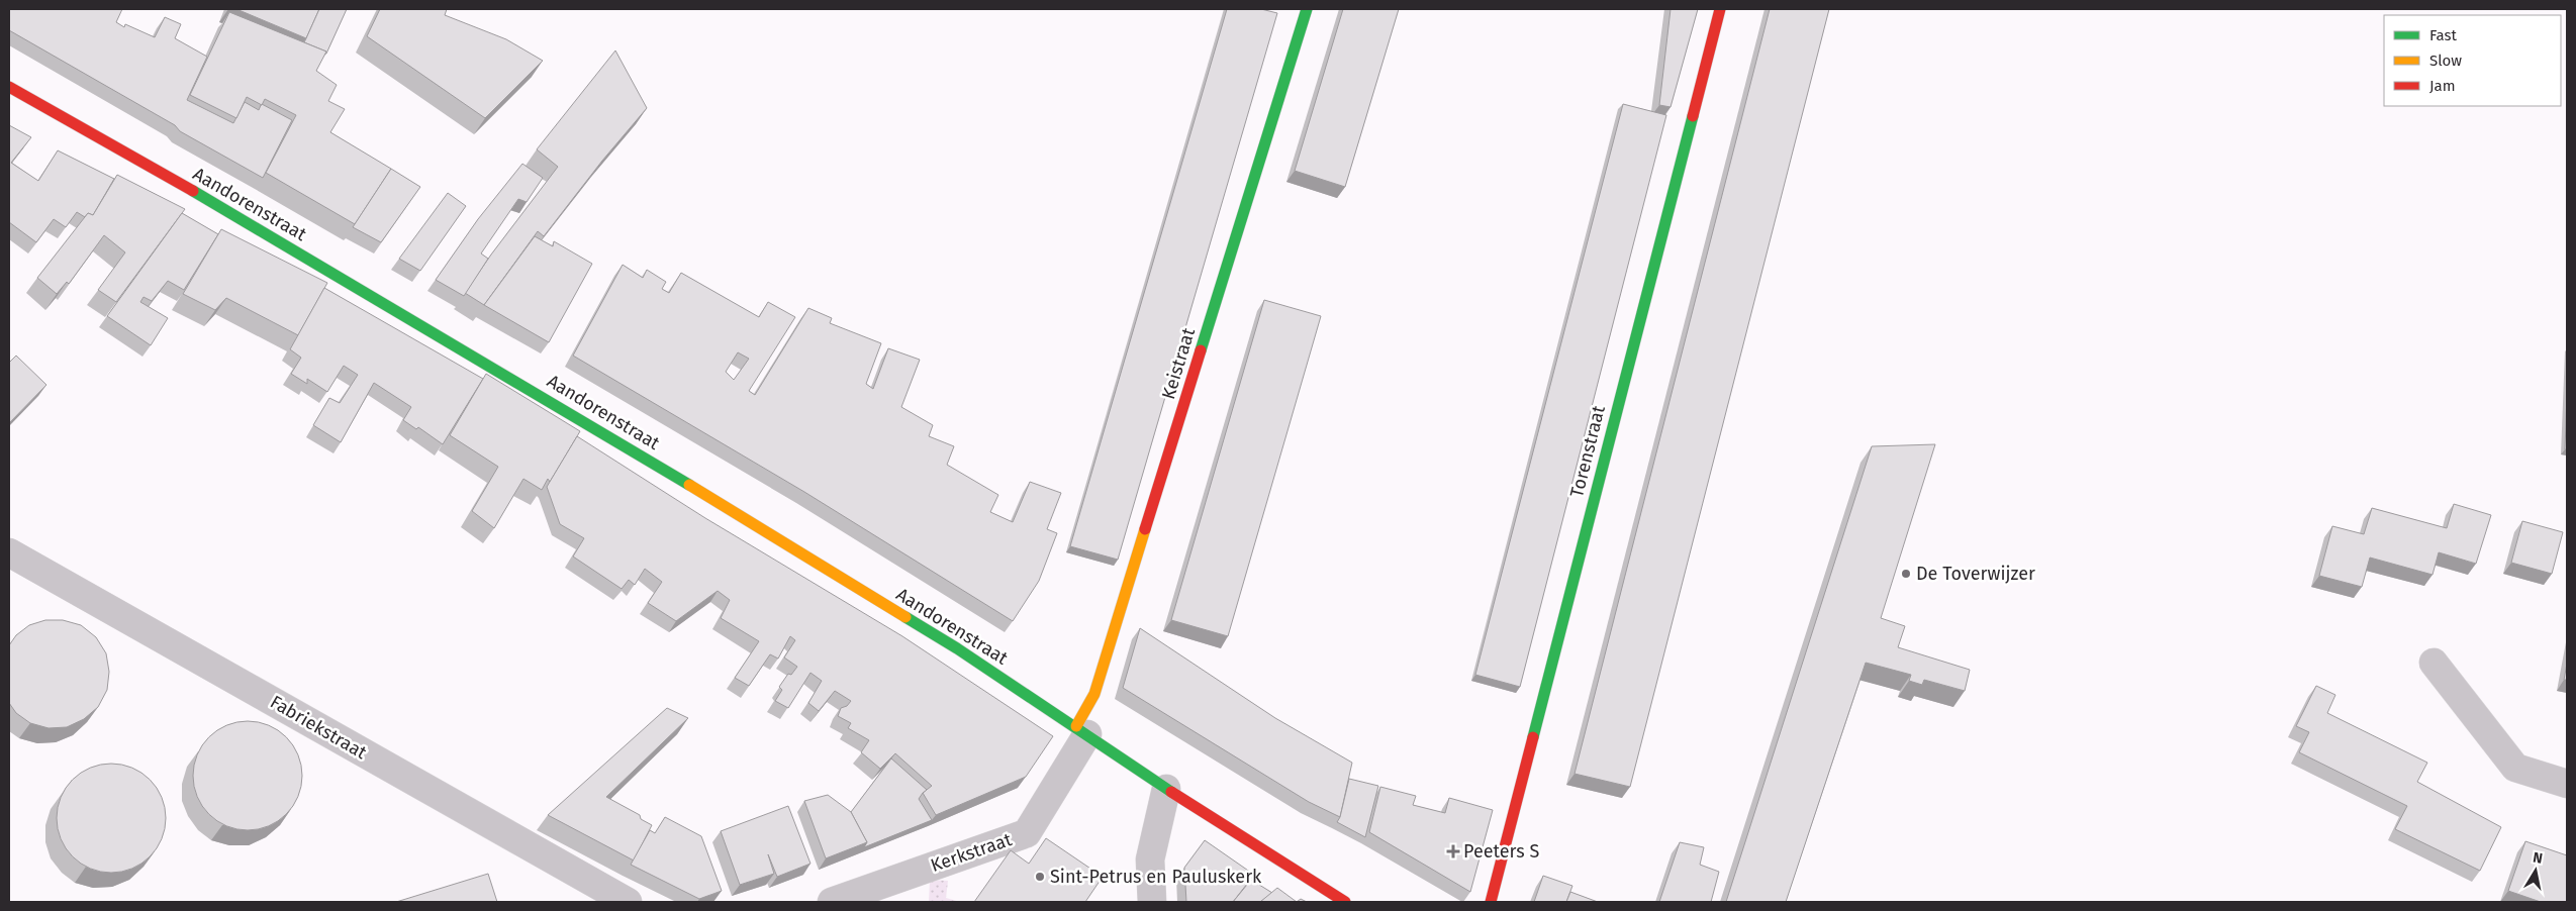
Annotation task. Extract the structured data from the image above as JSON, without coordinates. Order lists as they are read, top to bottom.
{
  "streets": {
    "street": [
      "Aandorenstraat",
      "Keistraat",
      "Torenstraat",
      "Fabriekstraat",
      "Kerkstraat"
    ]
  },
  "crossings": [
    ["Aandorenstraat", "Keistraat"],
    ["Aandorenstraat", "Kerkstraat"],
    ["Keistraat", "Kerkstraat"]
  ],
  "places": {
    "other": ["De Toverwijzer", "Sint-Petrus en Pauluskerk"],
    "health": ["Peeters S"]
  },
  "legend": ["Fast", "Slow", "Jam"],
  "north": "top"
}
